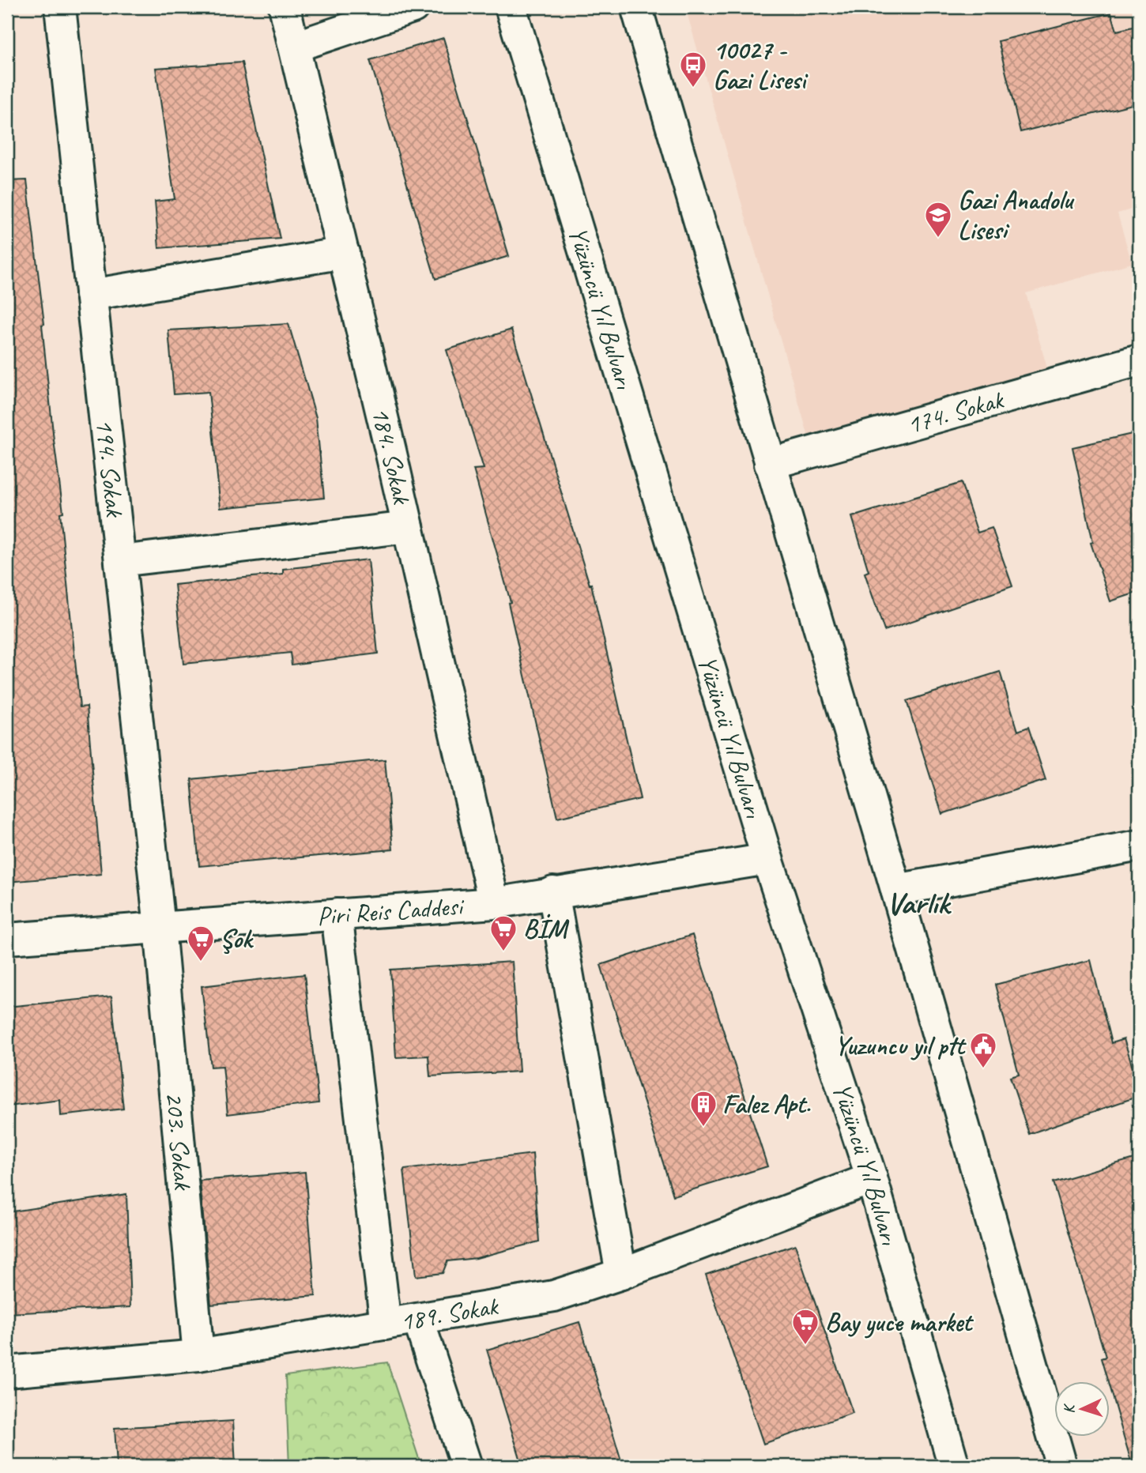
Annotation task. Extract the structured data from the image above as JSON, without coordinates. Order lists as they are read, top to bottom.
{
  "streets": {
    "street": [
      "Yüzüncü Yıl Bulvarı",
      "174. Sokak",
      "184. Sokak",
      "194. Sokak",
      "Piri Reis Caddesi",
      "203. Sokak",
      "189. Sokak"
    ]
  },
  "crossings": [
    ["Yüzüncü Yıl Bulvarı", "Piri Reis Caddesi"],
    ["Yüzüncü Yıl Bulvarı", "189. Sokak"],
    ["184. Sokak", "Piri Reis Caddesi"],
    ["194. Sokak", "Piri Reis Caddesi"],
    ["194. Sokak", "203. Sokak"],
    ["Piri Reis Caddesi", "203. Sokak"],
    ["203. Sokak", "189. Sokak"]
  ],
  "districts": ["Varlık"],
  "places": {
    "bus stop": ["10027 - Gazi Lisesi"],
    "school or university": ["Gazi Anadolu Lisesi"],
    "supermarket": ["BİM", "Şok", "Bay yuce market"],
    "public building": ["Yuzuncu yıl ptt"],
    "building": ["Falez Apt."]
  },
  "north": "left"
}
